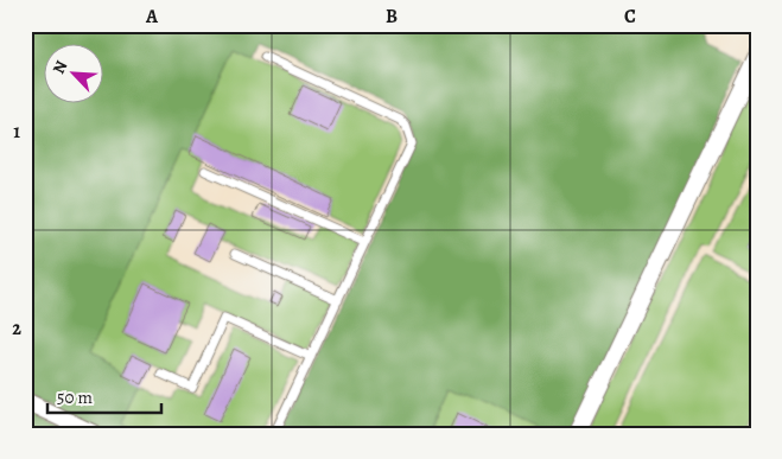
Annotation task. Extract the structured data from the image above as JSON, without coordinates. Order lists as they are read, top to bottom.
{
  "scale_bar": "50 m",
  "north": "top left",
  "grid": {
    "columns": ["A", "B", "C"],
    "rows": ["1", "2"]
  }
}
